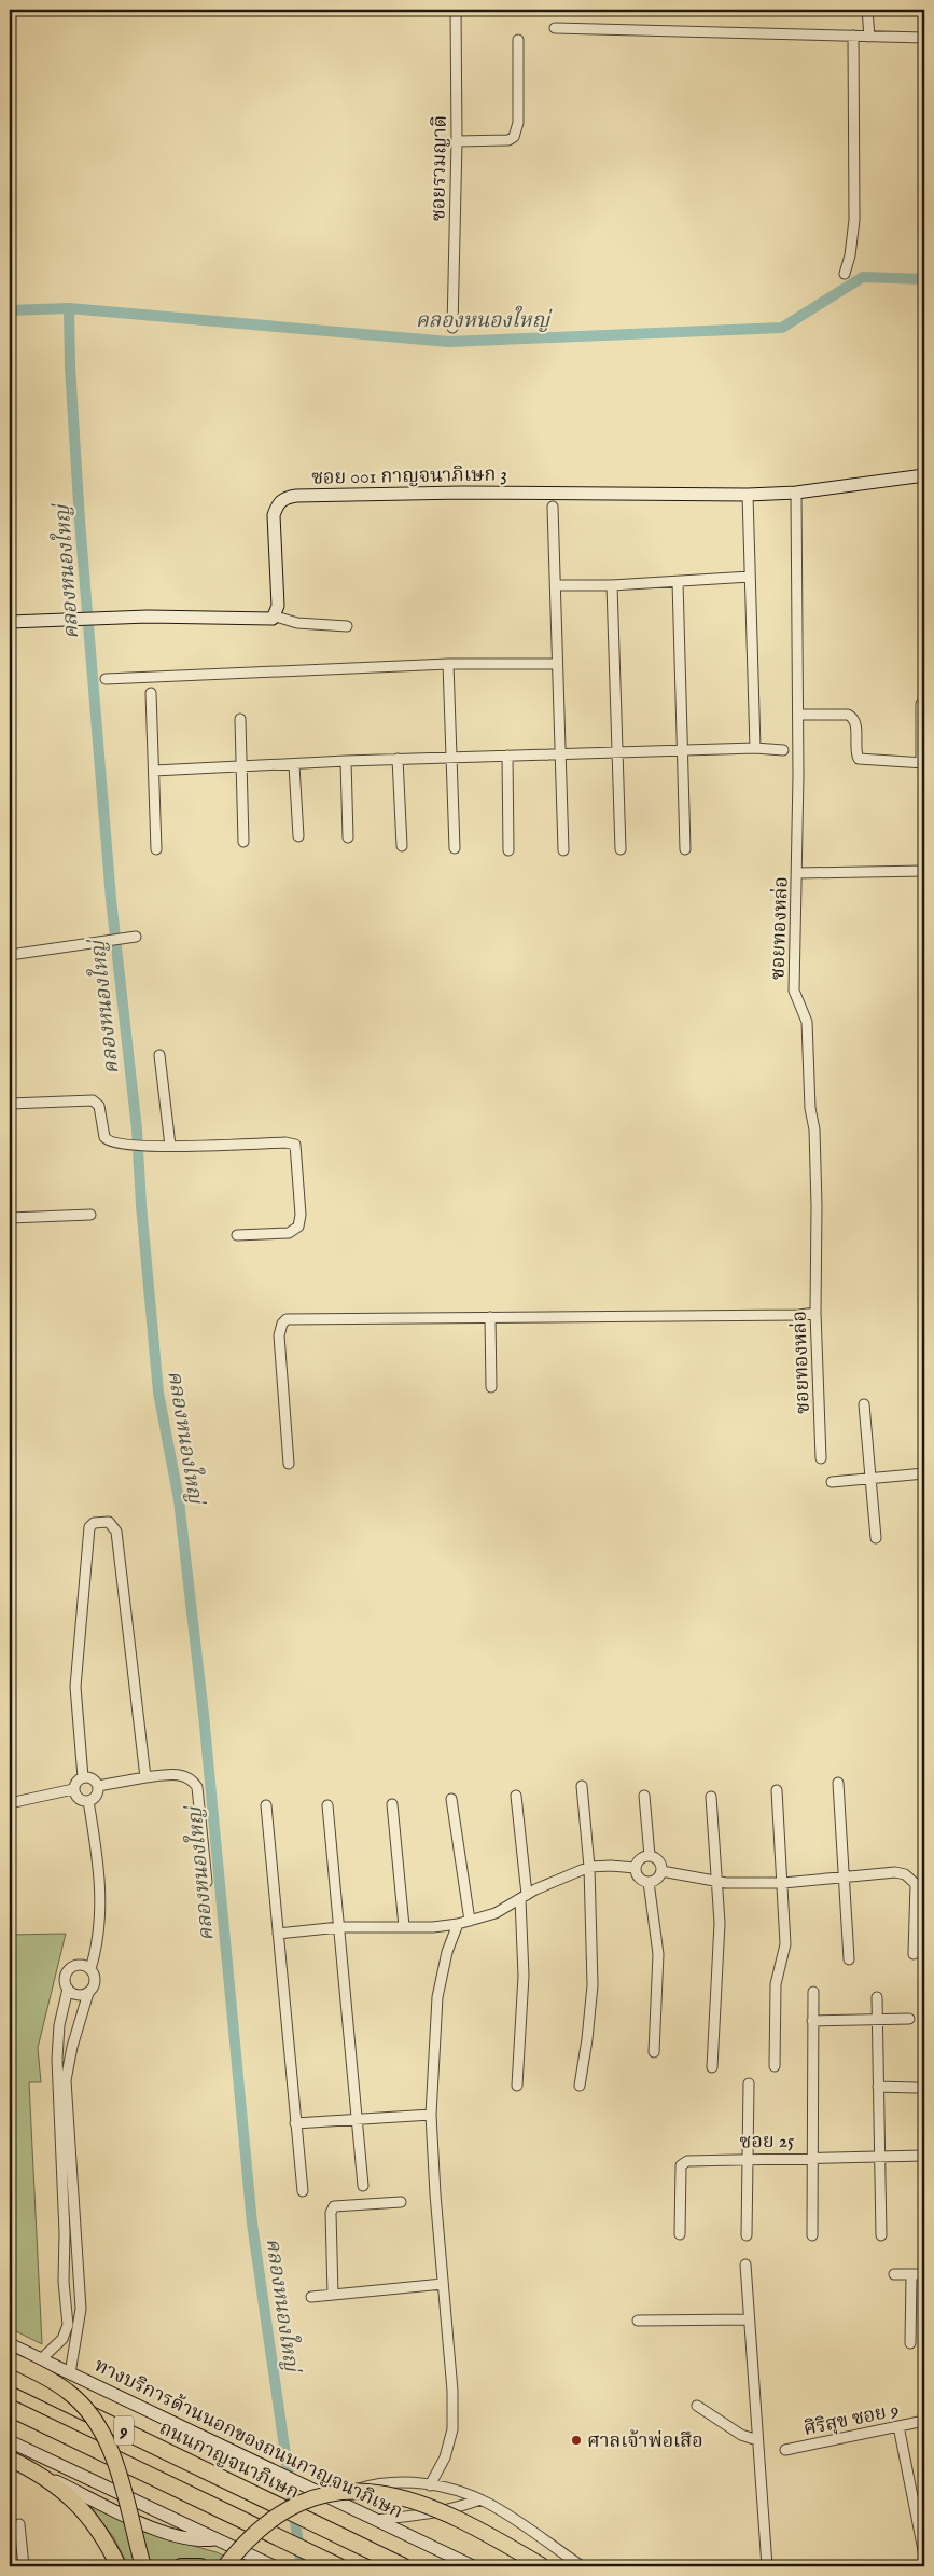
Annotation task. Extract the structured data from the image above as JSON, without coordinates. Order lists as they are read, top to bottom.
{
  "streets": {
    "highway": ["9", "ถนนกาญจนาภิเษก"],
    "street": [
      "ซอยรวมญาติ",
      "ซอย 001 กาญจนาภิเษก 3",
      "ซอยทองหล่อ",
      "ซอย 25",
      "ศิริสุข ซอย 9",
      "ทางบริการด้านนอกของถนนกาญจนาภิเษก"
    ]
  },
  "crossings": [
    ["ซอย 001 กาญจนาภิเษก 3", "ซอยทองหล่อ"]
  ],
  "water": ["คลองหนองใหญ่"],
  "places": ["ศาลเจ้าพ่อเสือ"]
}
